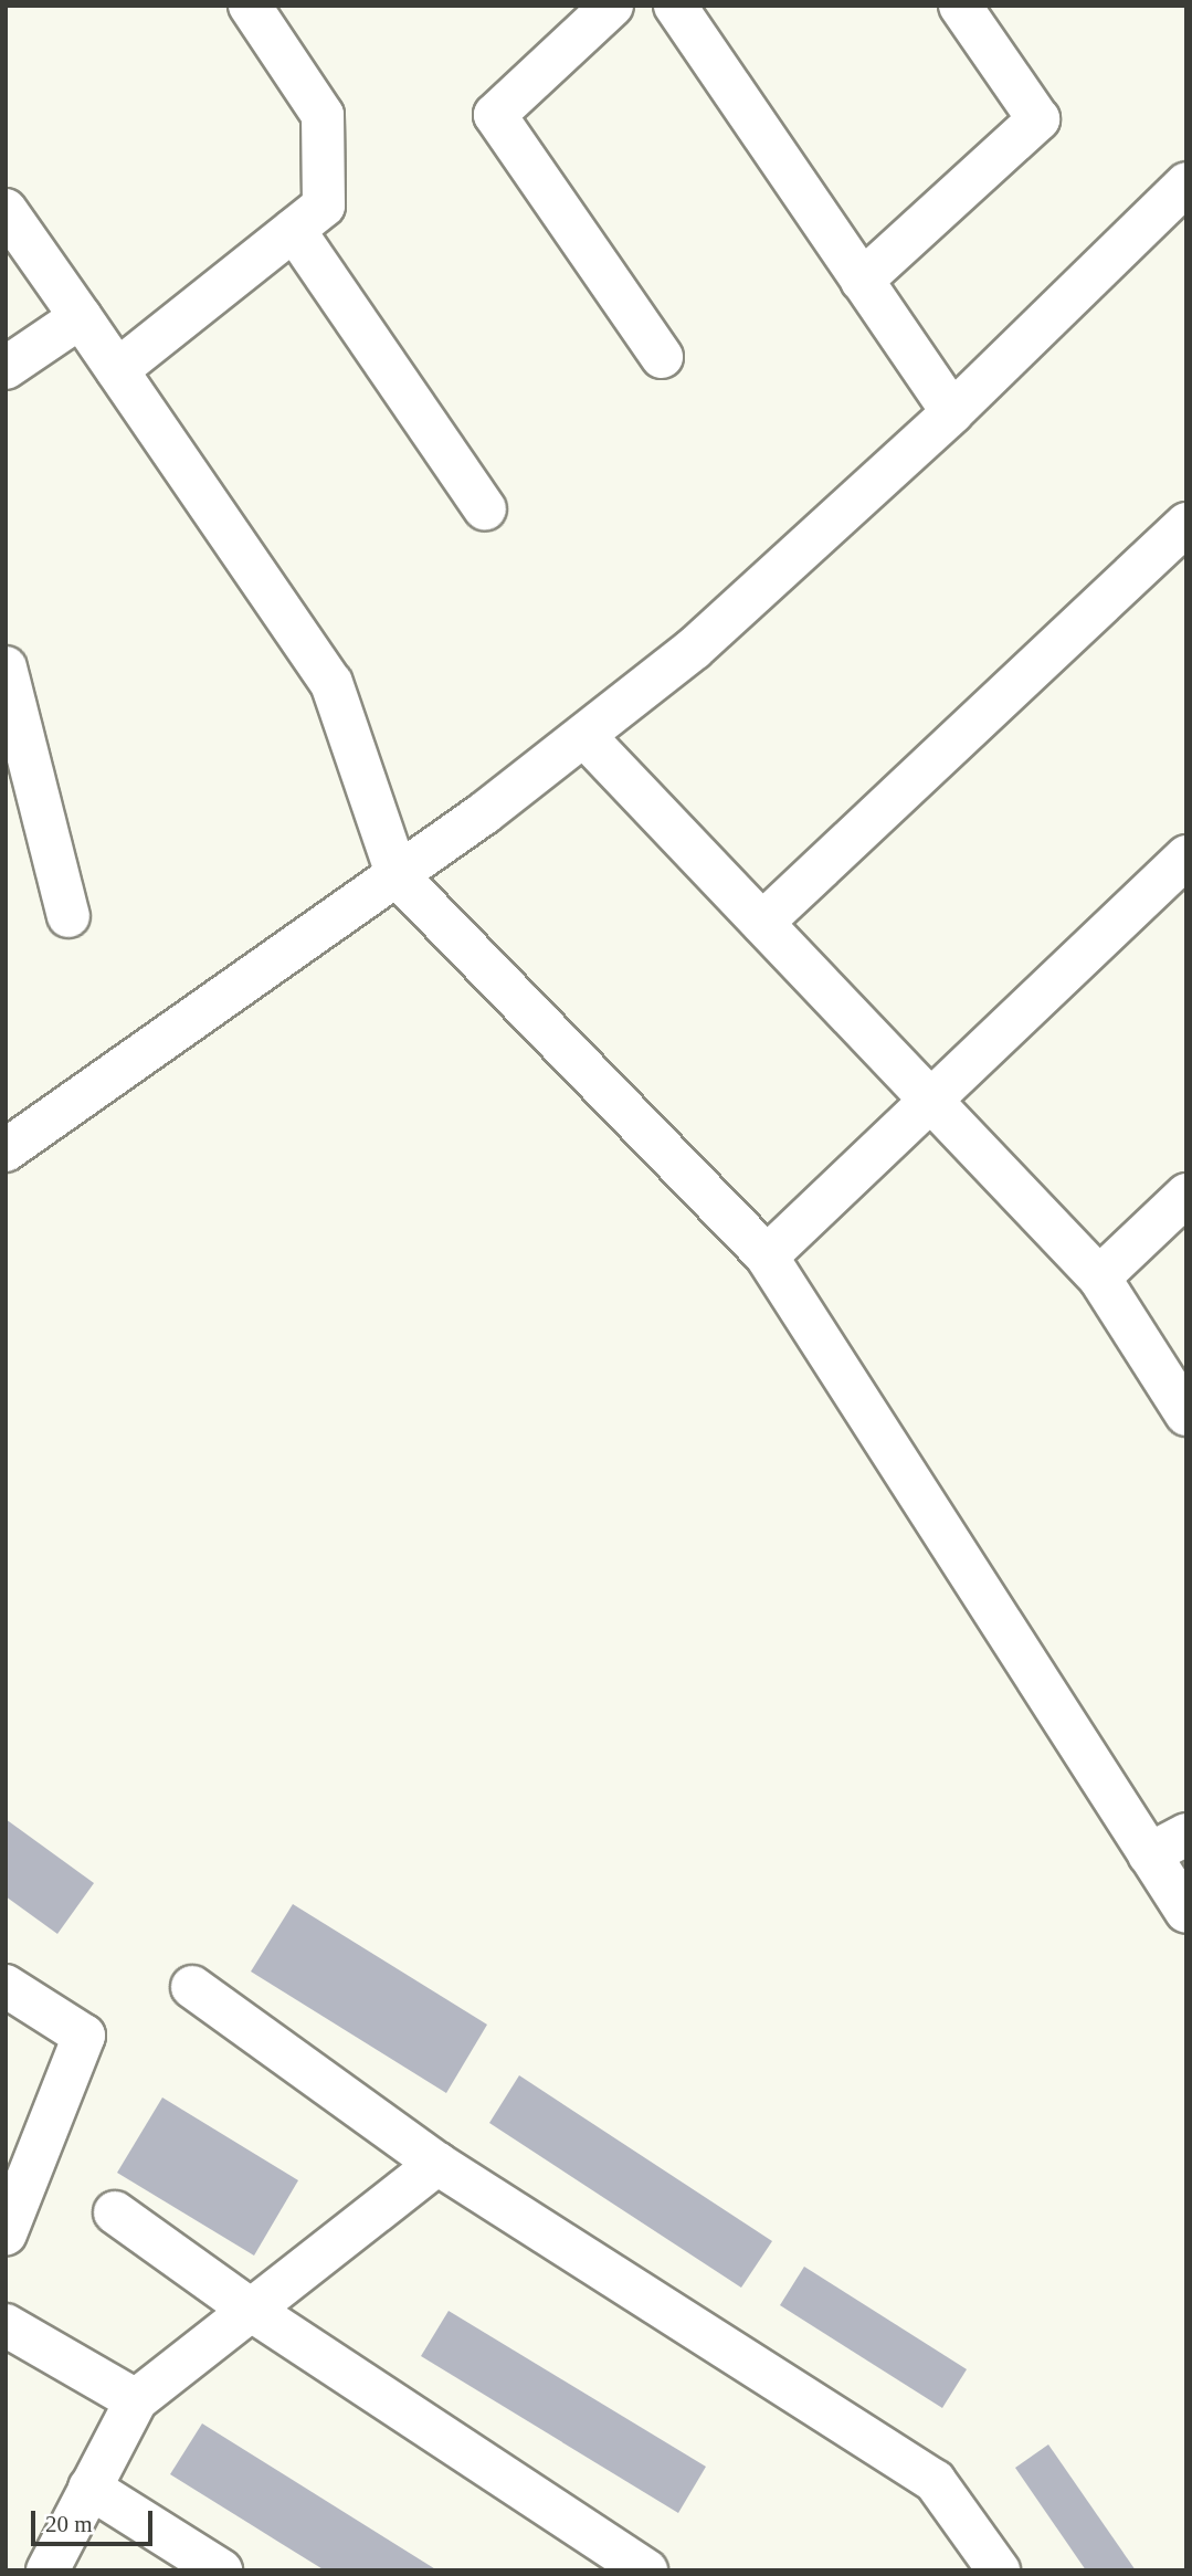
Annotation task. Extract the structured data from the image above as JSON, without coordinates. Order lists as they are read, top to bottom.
{
  "scale_bar": "20 m"
}
